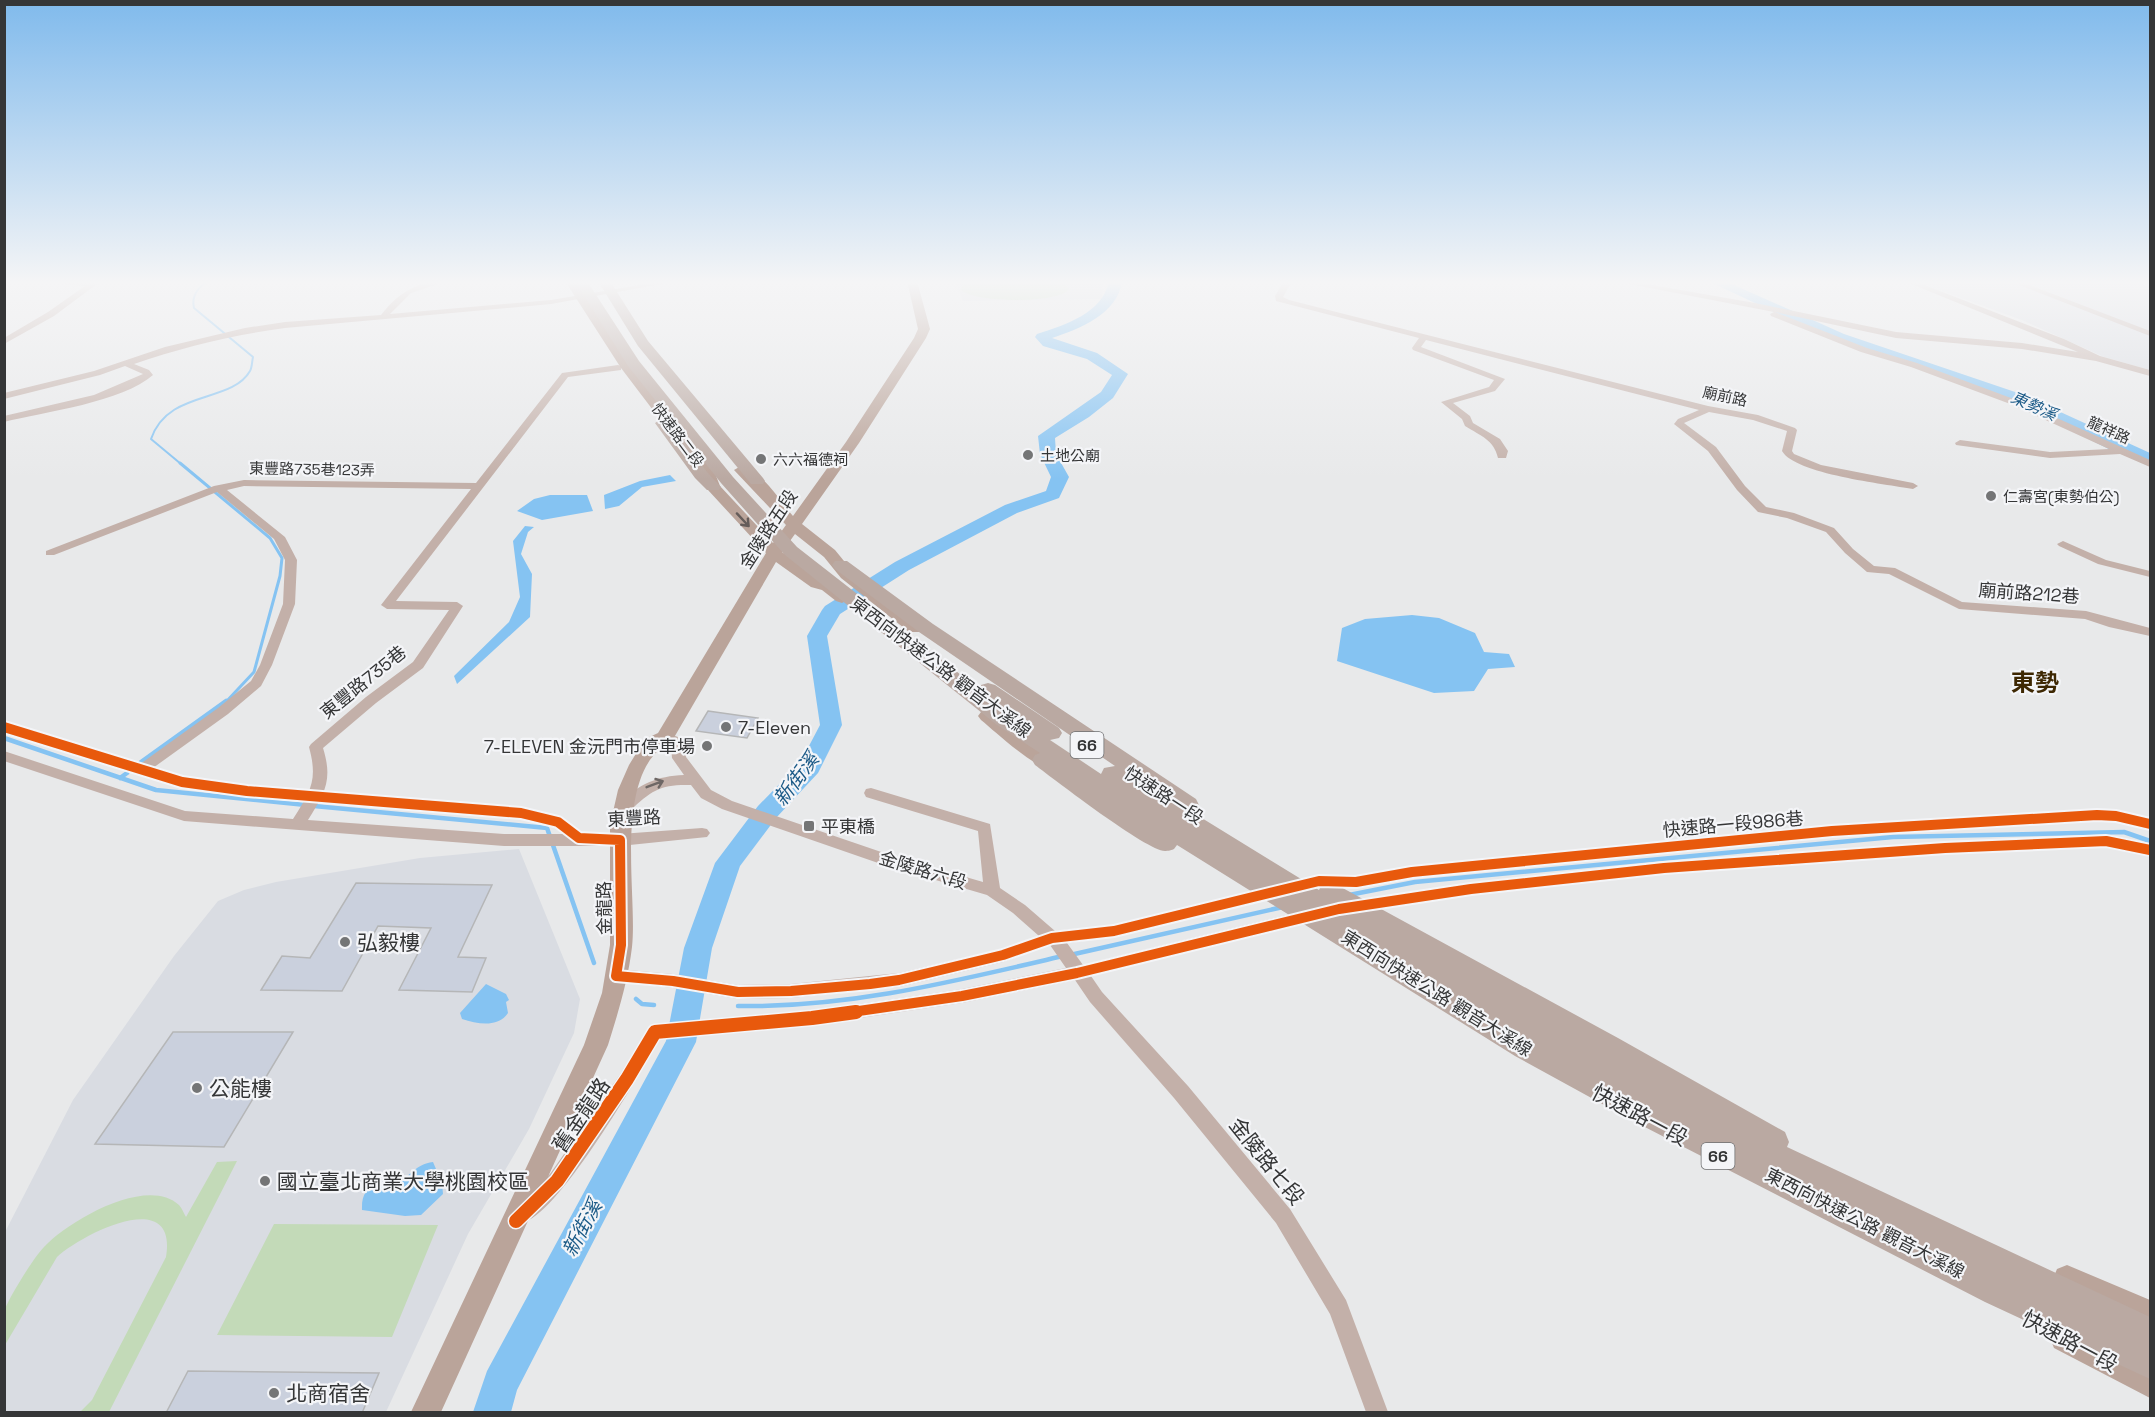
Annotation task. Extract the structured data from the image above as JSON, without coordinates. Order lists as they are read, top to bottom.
{
  "streets": {
    "highway": ["東西向快速公路 觀音大溪線", "66"],
    "main road": [
      "快速路二段",
      "金陵路五段",
      "快速路一段",
      "金龍路"
    ],
    "street": [
      "廟前路",
      "龍祥路",
      "東豐路735巷123弄",
      "廟前路212巷",
      "東豐路735巷",
      "東豐路",
      "快速路一段986巷",
      "金陵路六段",
      "舊金龍路",
      "金陵路七段"
    ]
  },
  "crossings": [
    ["廟前路", "廟前路212巷"],
    ["快速路二段", "金陵路五段"],
    ["快速路二段", "66"],
    ["東豐路735巷123弄", "東豐路735巷"],
    ["金陵路五段", "66"],
    ["東豐路735巷", "東豐路"],
    ["66", "快速路一段"],
    ["66", "快速路一段986巷"],
    ["快速路一段", "快速路一段986巷"],
    ["東豐路", "金龍路"],
    ["快速路一段986巷", "金陵路六段"],
    ["快速路一段986巷", "金龍路"],
    ["快速路一段986巷", "金陵路七段"],
    ["金陵路六段", "金陵路七段"],
    ["金龍路", "舊金龍路"],
    ["舊金龍路", "金陵路七段"]
  ],
  "districts": ["東勢"],
  "water": ["東勢溪", "新街溪"],
  "places": {
    "other": [
      "土地公廟",
      "六六福德祠",
      "仁壽宮(東勢伯公)",
      "7-Eleven",
      "7-ELEVEN 金沅門市停車場",
      "弘毅樓",
      "公能樓",
      "國立臺北商業大學桃園校區",
      "北商宿舍"
    ],
    "transit": ["平東橋"]
  }
}
